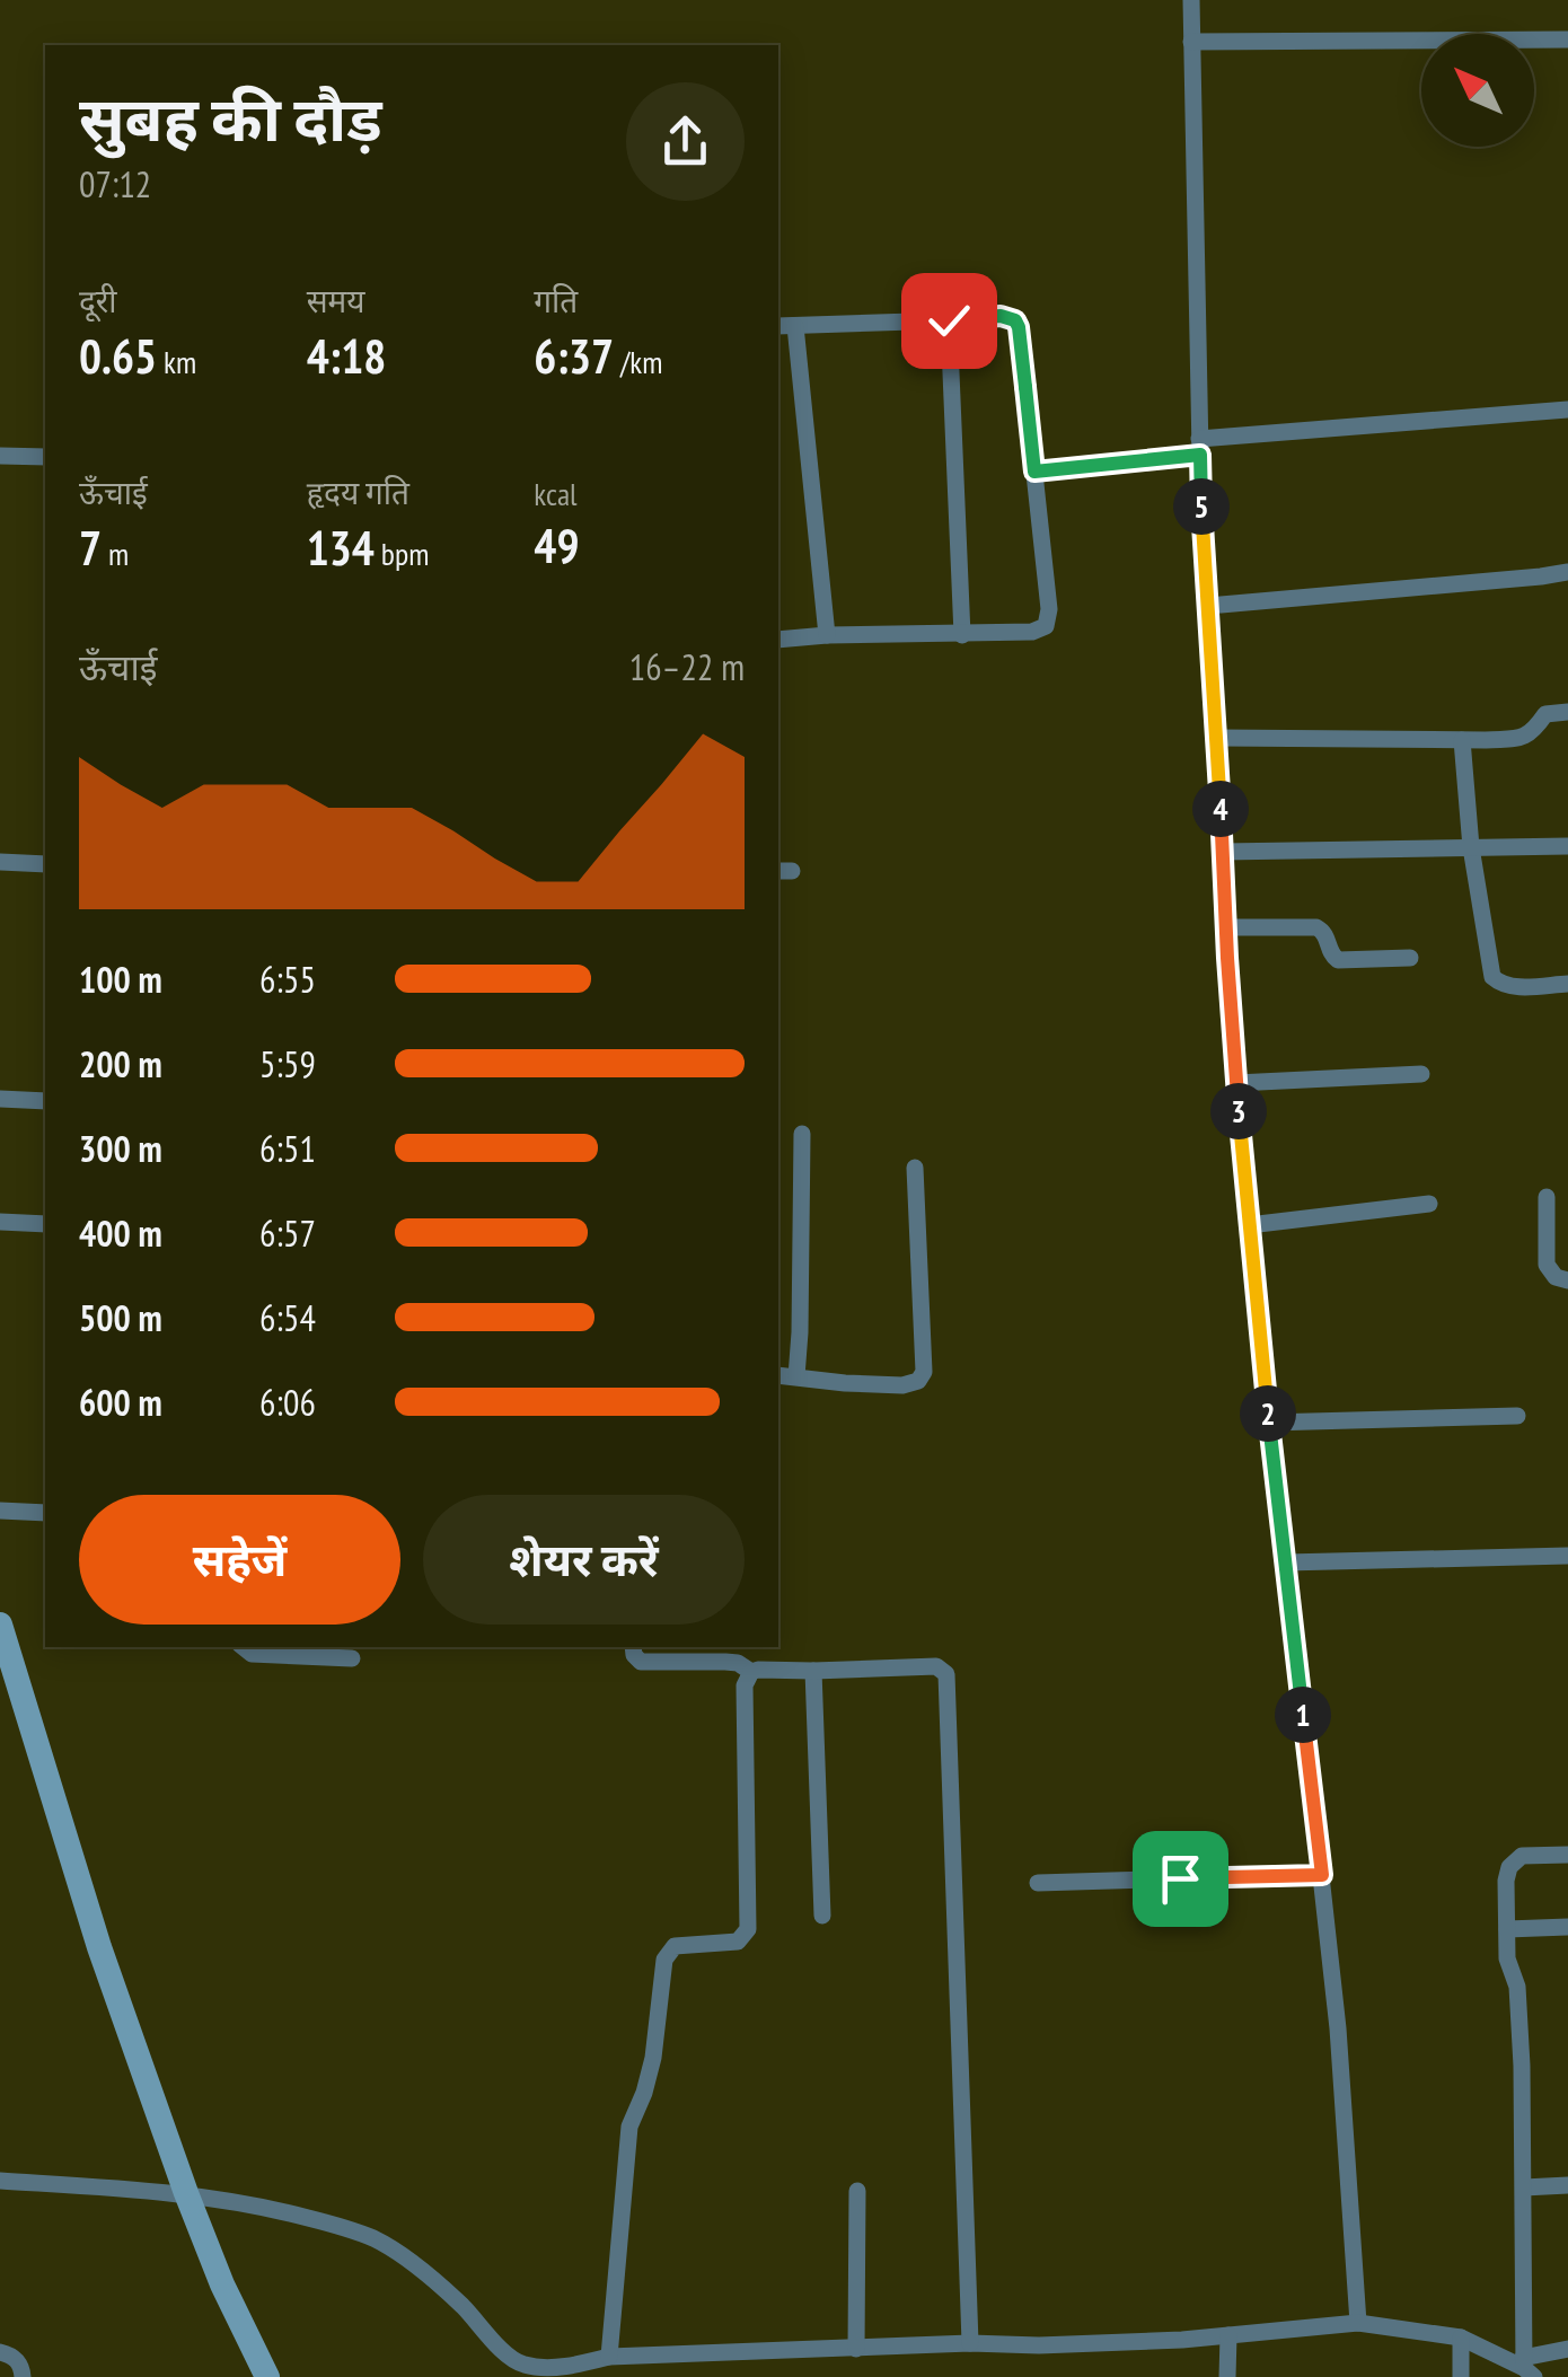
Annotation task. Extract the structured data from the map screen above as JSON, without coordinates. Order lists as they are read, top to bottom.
{
  "north": "top left",
  "page": {
    "heading": ["सुबह की दौड़", "07:12"],
    "stats": [
      ["दूरी", "0.65 km"],
      ["समय", "4:18"],
      ["गति", "6:37 /km"],
      ["ऊँचाई", "7 m"],
      ["हृदय गति", "134 bpm"],
      ["kcal", "49"]
    ],
    "pins": [
      "5",
      "4",
      "3",
      "2",
      "1"
    ],
    "chart": ["ऊँचाई", "16–22 m"],
    "list": [
      {
        "name": "100 m",
        "note": "6:55"
      },
      {
        "name": "200 m",
        "note": "5:59"
      },
      {
        "name": "300 m",
        "note": "6:51"
      },
      {
        "name": "400 m",
        "note": "6:57"
      },
      {
        "name": "500 m",
        "note": "6:54"
      },
      {
        "name": "600 m",
        "note": "6:06"
      }
    ],
    "buttons": ["सहेजें", "शेयर करें"]
  }
}
